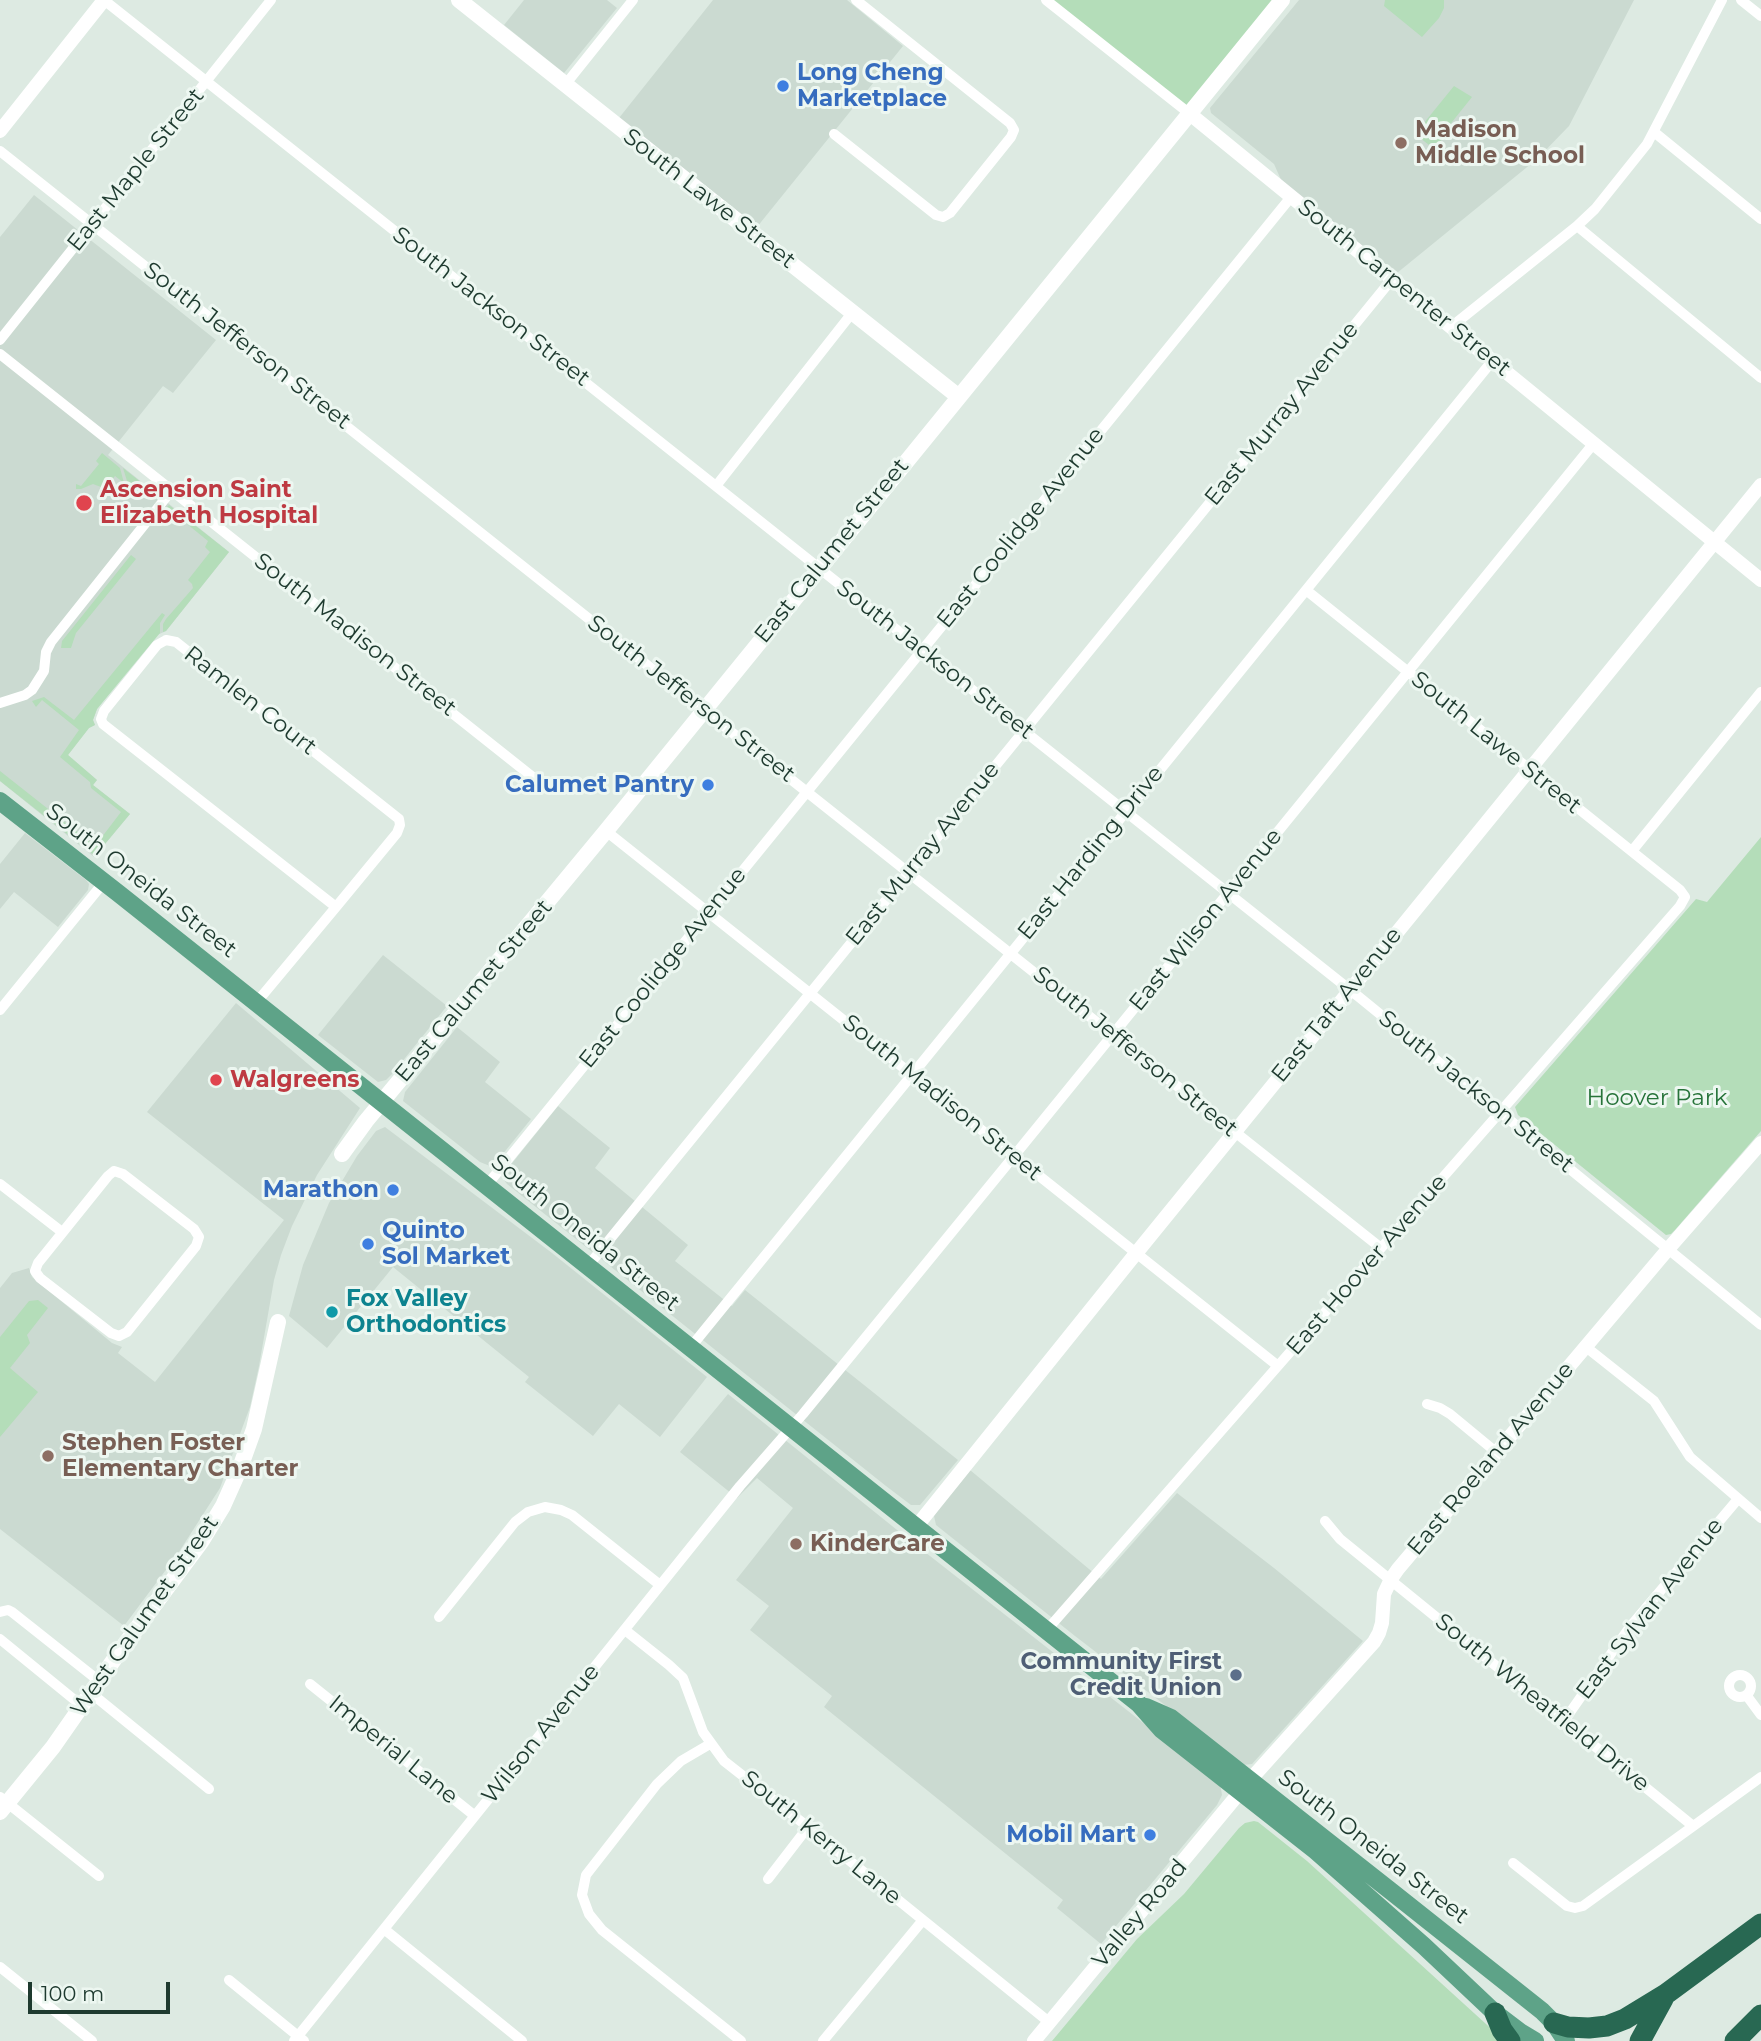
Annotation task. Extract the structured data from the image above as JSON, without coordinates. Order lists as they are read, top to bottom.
{
  "streets": {
    "main road": [
      "South Lawe Street",
      "East Calumet Street",
      "South Oneida Street",
      "West Calumet Street"
    ],
    "street": [
      "East Maple Street",
      "South Carpenter Street",
      "South Jackson Street",
      "South Jefferson Street",
      "East Murray Avenue",
      "East Coolidge Avenue",
      "South Madison Street",
      "Ramlen Court",
      "East Harding Drive",
      "East Wilson Avenue",
      "East Taft Avenue",
      "East Hoover Avenue",
      "East Roeland Avenue",
      "East Sylvan Avenue",
      "South Wheatfield Drive",
      "Wilson Avenue",
      "Imperial Lane",
      "South Kerry Lane",
      "Valley Road"
    ]
  },
  "crossings": [
    ["East Maple Street", "South Jackson Street"],
    ["East Maple Street", "South Jefferson Street"],
    ["South Lawe Street", "East Calumet Street"],
    ["South Lawe Street", "East Harding Drive"],
    ["South Lawe Street", "East Wilson Avenue"],
    ["South Lawe Street", "East Taft Avenue"],
    ["South Lawe Street", "East Hoover Avenue"],
    ["South Carpenter Street", "East Murray Avenue"],
    ["South Carpenter Street", "East Coolidge Avenue"],
    ["South Carpenter Street", "East Calumet Street"],
    ["South Carpenter Street", "East Harding Drive"],
    ["South Carpenter Street", "East Wilson Avenue"],
    ["South Carpenter Street", "East Taft Avenue"],
    ["South Jackson Street", "East Murray Avenue"],
    ["South Jackson Street", "East Coolidge Avenue"],
    ["South Jackson Street", "East Calumet Street"],
    ["South Jackson Street", "East Harding Drive"],
    ["South Jackson Street", "East Wilson Avenue"],
    ["South Jackson Street", "East Taft Avenue"],
    ["South Jackson Street", "East Hoover Avenue"],
    ["South Jackson Street", "East Roeland Avenue"],
    ["South Jefferson Street", "East Murray Avenue"],
    ["South Jefferson Street", "East Coolidge Avenue"],
    ["South Jefferson Street", "East Calumet Street"],
    ["South Jefferson Street", "East Harding Drive"],
    ["South Jefferson Street", "East Wilson Avenue"],
    ["South Jefferson Street", "East Taft Avenue"],
    ["South Jefferson Street", "East Hoover Avenue"],
    ["East Murray Avenue", "South Madison Street"],
    ["East Murray Avenue", "South Oneida Street"],
    ["East Coolidge Avenue", "South Madison Street"],
    ["East Coolidge Avenue", "South Oneida Street"],
    ["East Calumet Street", "South Madison Street"],
    ["East Calumet Street", "South Oneida Street"],
    ["South Madison Street", "East Harding Drive"],
    ["South Madison Street", "East Wilson Avenue"],
    ["South Madison Street", "East Taft Avenue"],
    ["South Madison Street", "East Hoover Avenue"],
    ["Ramlen Court", "South Oneida Street"],
    ["East Harding Drive", "South Oneida Street"],
    ["South Oneida Street", "East Wilson Avenue"],
    ["South Oneida Street", "East Taft Avenue"],
    ["South Oneida Street", "East Hoover Avenue"],
    ["South Oneida Street", "East Roeland Avenue"],
    ["South Oneida Street", "Wilson Avenue"],
    ["South Oneida Street", "Valley Road"],
    ["East Wilson Avenue", "Wilson Avenue"],
    ["East Roeland Avenue", "South Wheatfield Drive"],
    ["East Roeland Avenue", "Valley Road"],
    ["East Sylvan Avenue", "South Wheatfield Drive"],
    ["Wilson Avenue", "Imperial Lane"],
    ["Wilson Avenue", "South Kerry Lane"],
    ["South Kerry Lane", "Valley Road"]
  ],
  "parks": ["Hoover Park"],
  "places": [
    "Long Cheng Marketplace",
    "Madison Middle School",
    "Ascension Saint Elizabeth Hospital",
    "Calumet Pantry",
    "Walgreens",
    "Marathon",
    "Quinto Sol Market",
    "Fox Valley Orthodontics",
    "Stephen Foster Elementary Charter",
    "KinderCare",
    "Community First Credit Union",
    "Mobil Mart"
  ],
  "scale_bar": "100 m"
}
